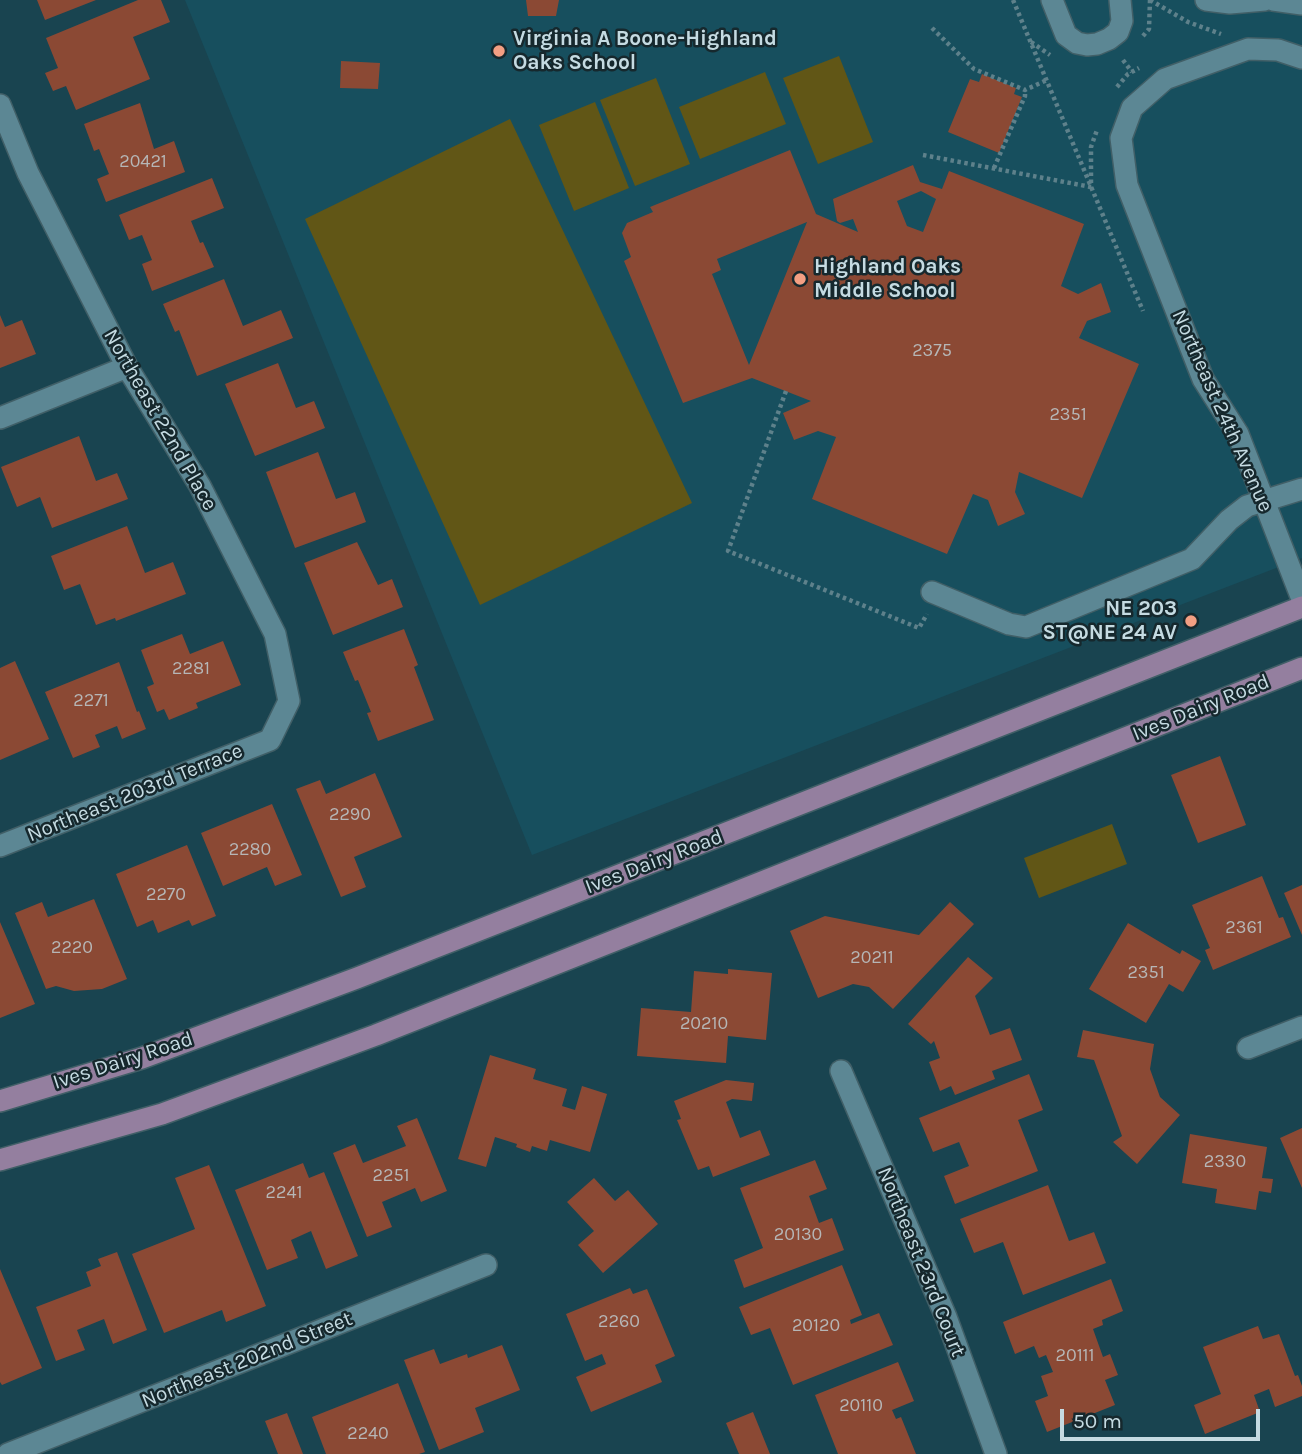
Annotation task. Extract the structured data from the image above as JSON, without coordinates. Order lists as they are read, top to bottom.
{
  "streets": {
    "main road": ["Ives Dairy Road"],
    "street": [
      "Northeast 24th Avenue",
      "Northeast 22nd Place",
      "Northeast 203rd Terrace",
      "Northeast 23rd Court",
      "Northeast 202nd Street"
    ]
  },
  "crossings": [
    ["Northeast 22nd Place", "Northeast 203rd Terrace"]
  ],
  "places": ["Virginia A Boone-Highland Oaks School", "Highland Oaks Middle School", "NE 203 ST@NE 24 AV"],
  "house_numbers": [
    "20421",
    "2375",
    "2351",
    "2281",
    "2271",
    "2290",
    "2280",
    "2270",
    "2361",
    "2220",
    "20211",
    "2351",
    "20210",
    "2330",
    "2251",
    "2241",
    "20130",
    "2260",
    "20120",
    "20111",
    "20110",
    "2240"
  ],
  "scale_bar": "50 m"
}
